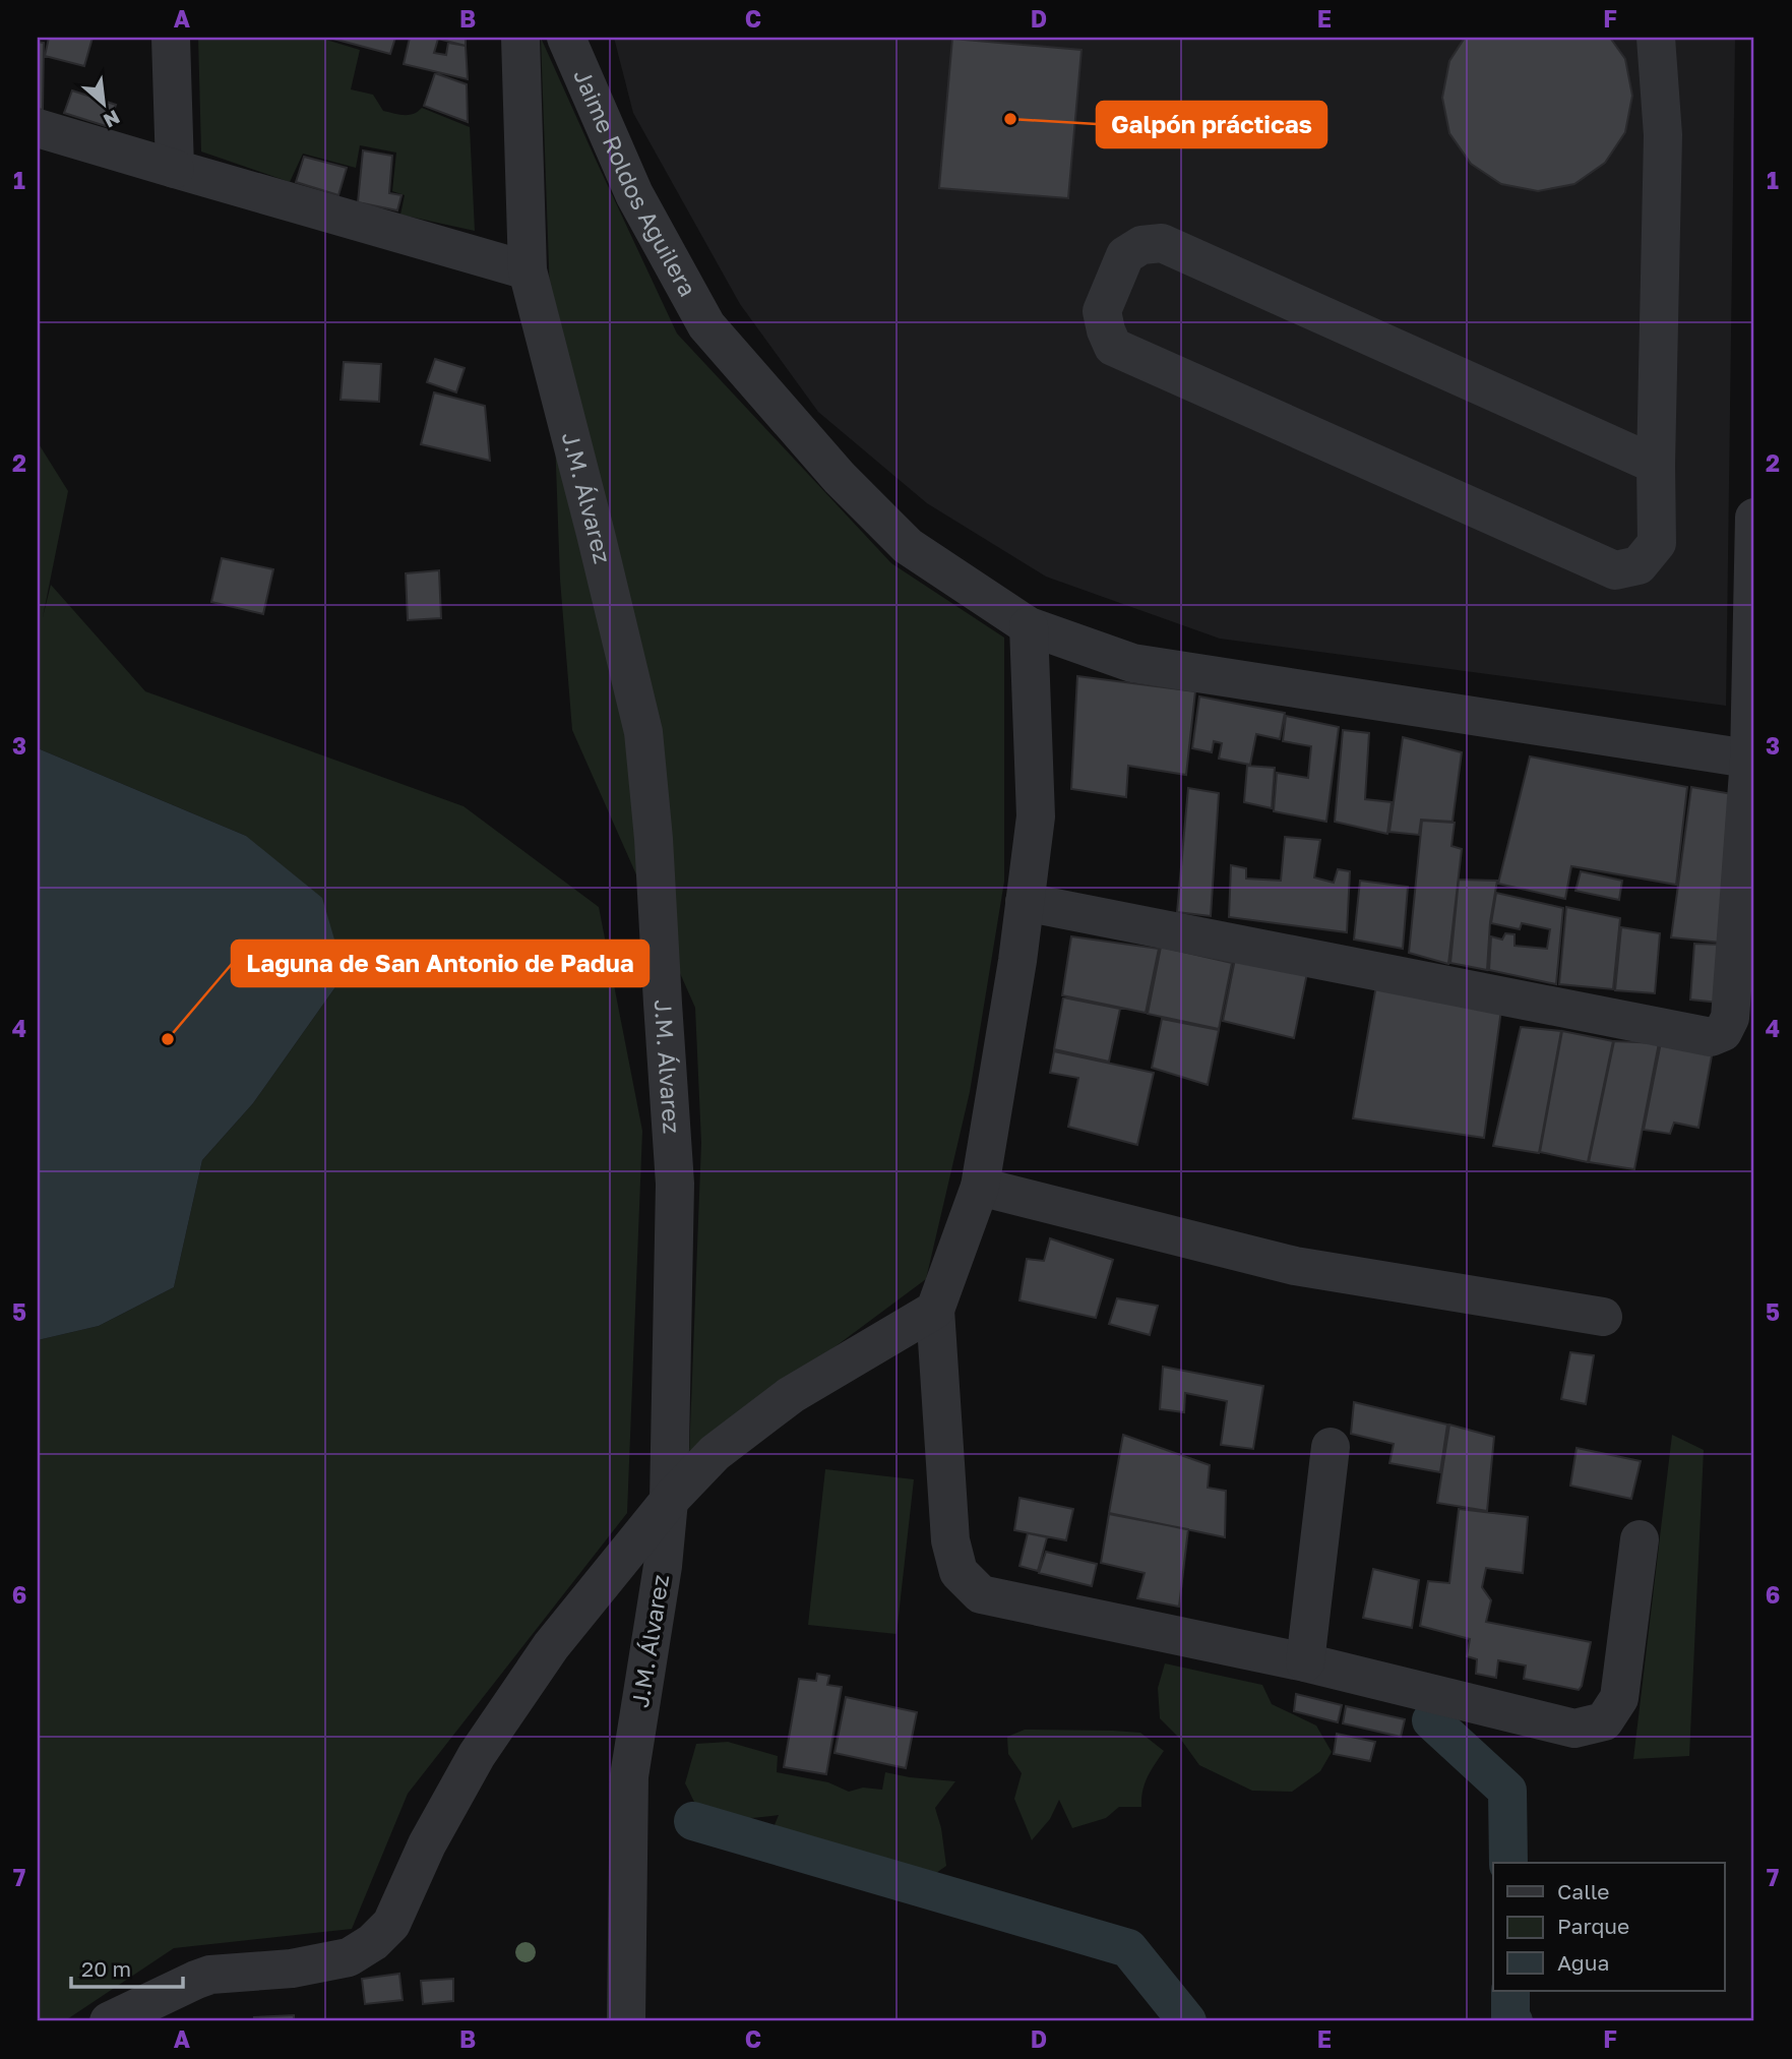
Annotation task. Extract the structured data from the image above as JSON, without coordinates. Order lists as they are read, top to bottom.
{
  "streets": {
    "street": ["Jaime Roldos Aguilera", "J.M. Álvarez"]
  },
  "places": ["Galpón prácticas", "Laguna de San Antonio de Padua"],
  "legend": ["Calle", "Parque", "Agua"],
  "scale_bar": "20 m",
  "north": "bottom right",
  "grid": {
    "columns": [
      "A",
      "B",
      "C",
      "D",
      "E",
      "F"
    ],
    "rows": [
      "1",
      "2",
      "3",
      "4",
      "5",
      "6",
      "7"
    ]
  }
}
